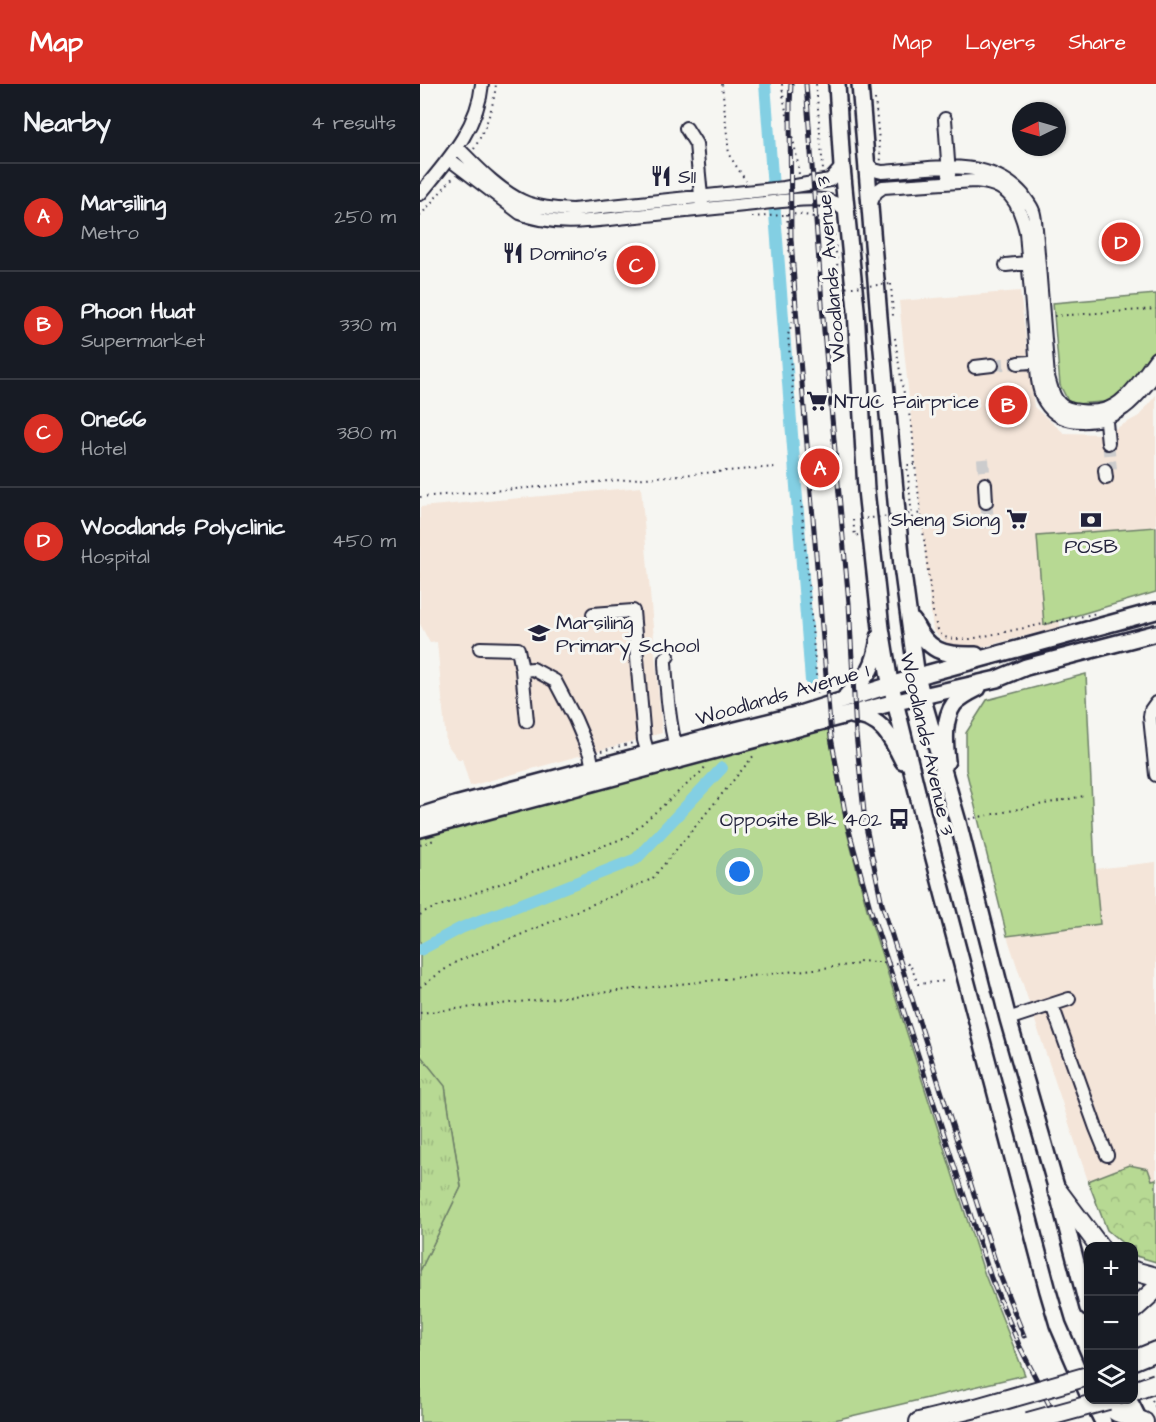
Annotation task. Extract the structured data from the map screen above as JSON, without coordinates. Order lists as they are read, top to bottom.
{
  "streets": {
    "main road": ["Woodlands Avenue 3", "Woodlands Avenue 1"]
  },
  "crossings": [
    ["Woodlands Avenue 3", "Woodlands Avenue 1"]
  ],
  "places": {
    "restaurant": ["S11", "Domino's"],
    "supermarket": ["NTUC Fairprice", "Sheng Siong"],
    "bank": ["POSB"],
    "school or university": ["Marsiling Primary School"],
    "bus stop": ["Opposite Blk 402"]
  },
  "north": "left",
  "page": {
    "header": "Map",
    "nav": ["Map", "Layers", "Share"],
    "heading": ["Nearby", "4 results"],
    "list": [
      {
        "mark": "A",
        "name": "Marsiling",
        "note": "Metro",
        "value": "250 m"
      },
      {
        "mark": "B",
        "name": "Phoon Huat",
        "note": "Supermarket",
        "value": "330 m"
      },
      {
        "mark": "C",
        "name": "One66",
        "note": "Hotel",
        "value": "380 m"
      },
      {
        "mark": "D",
        "name": "Woodlands Polyclinic",
        "note": "Hospital",
        "value": "450 m"
      }
    ],
    "pins": [
      "D",
      "C",
      "B",
      "A"
    ],
    "map_buttons": ["+", "−"]
  }
}
